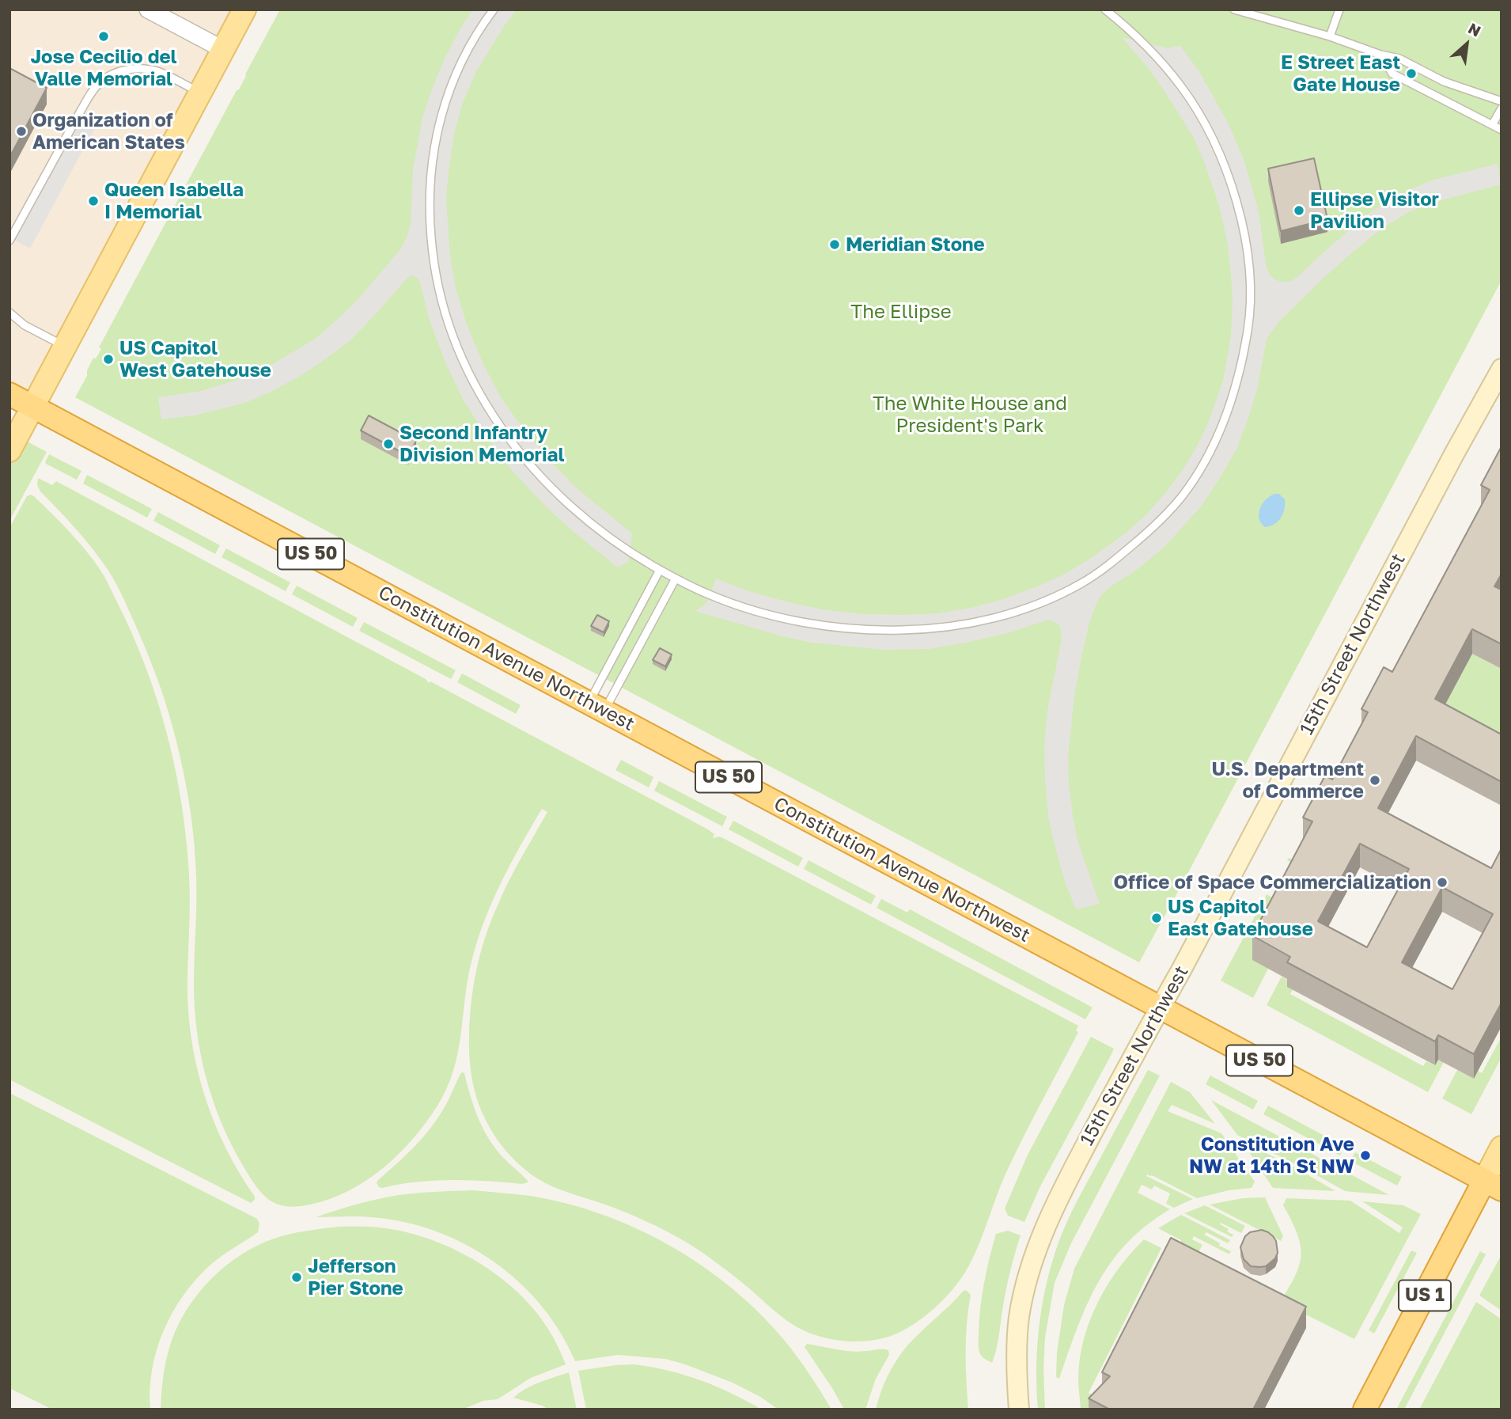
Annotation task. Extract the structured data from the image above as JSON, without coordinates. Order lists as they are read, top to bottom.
{
  "streets": {
    "highway": ["US 50", "Constitution Avenue Northwest", "US 1"],
    "main road": ["15th Street Northwest"]
  },
  "crossings": [
    ["15th Street Northwest", "Constitution Avenue Northwest"],
    ["Constitution Avenue Northwest", "US 1"]
  ],
  "parks": ["The Ellipse", "The White House and President's Park"],
  "places": [
    "Jose Cecilio del Valle Memorial",
    "E Street East Gate House",
    "Organization of American States",
    "Queen Isabella I Memorial",
    "Ellipse Visitor Pavilion",
    "Meridian Stone",
    "US Capitol West Gatehouse",
    "Second Infantry Division Memorial",
    "U.S. Department of Commerce",
    "Office of Space Commercialization",
    "US Capitol East Gatehouse",
    "Constitution Ave NW at 14th St NW",
    "Jefferson Pier Stone"
  ],
  "north": "top right"
}
